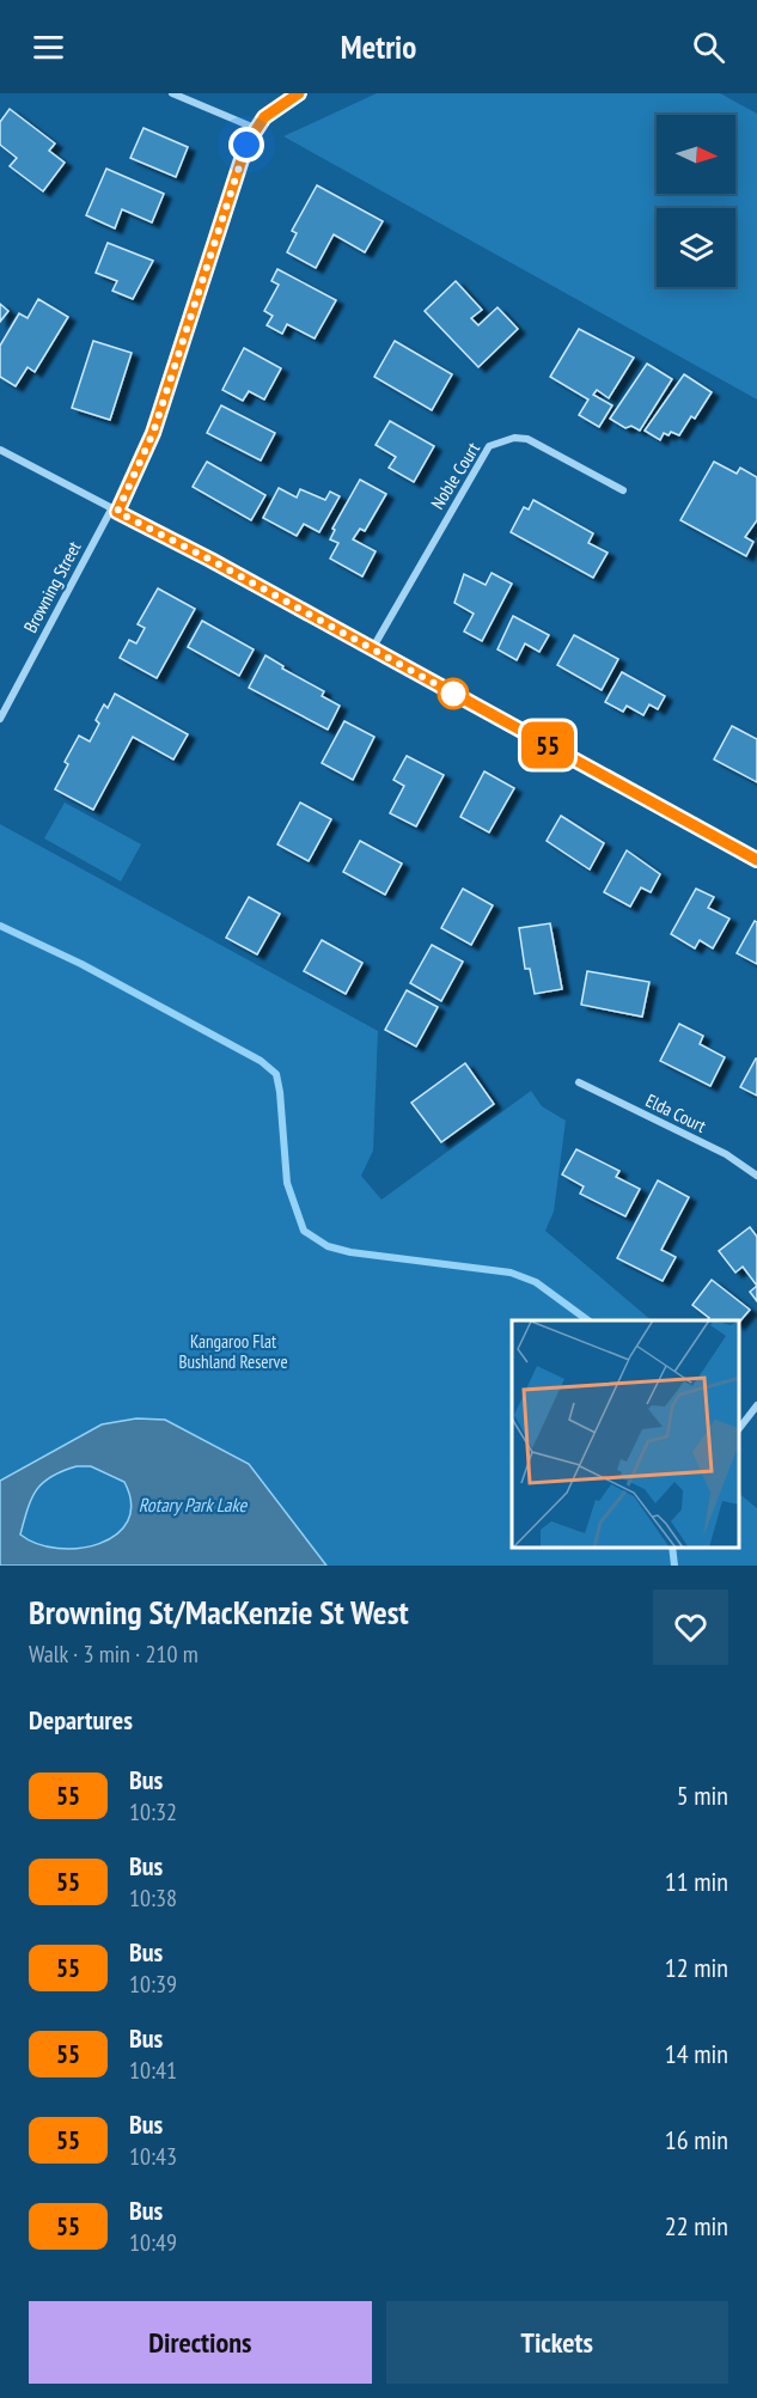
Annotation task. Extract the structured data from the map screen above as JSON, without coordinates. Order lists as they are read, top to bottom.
{
  "streets": {
    "street": ["Noble Court", "Browning Street", "Elda Court"]
  },
  "water": ["Rotary Park Lake"],
  "parks": ["Kangaroo Flat Bushland Reserve"],
  "lines": ["bus line 55"],
  "north": "right",
  "page": {
    "header": "Metrio",
    "on_map": "55",
    "heading": [
      ["Browning St/MacKenzie St West", "Walk · 3 min · 210 m"],
      "Departures"
    ],
    "list": [
      {
        "mark": "55",
        "name": "Bus",
        "note": "10:32",
        "value": "5 min"
      },
      {
        "mark": "55",
        "name": "Bus",
        "note": "10:38",
        "value": "11 min"
      },
      {
        "mark": "55",
        "name": "Bus",
        "note": "10:39",
        "value": "12 min"
      },
      {
        "mark": "55",
        "name": "Bus",
        "note": "10:41",
        "value": "14 min"
      },
      {
        "mark": "55",
        "name": "Bus",
        "note": "10:43",
        "value": "16 min"
      },
      {
        "mark": "55",
        "name": "Bus",
        "note": "10:49",
        "value": "22 min"
      }
    ],
    "buttons": ["Directions", "Tickets"]
  }
}
